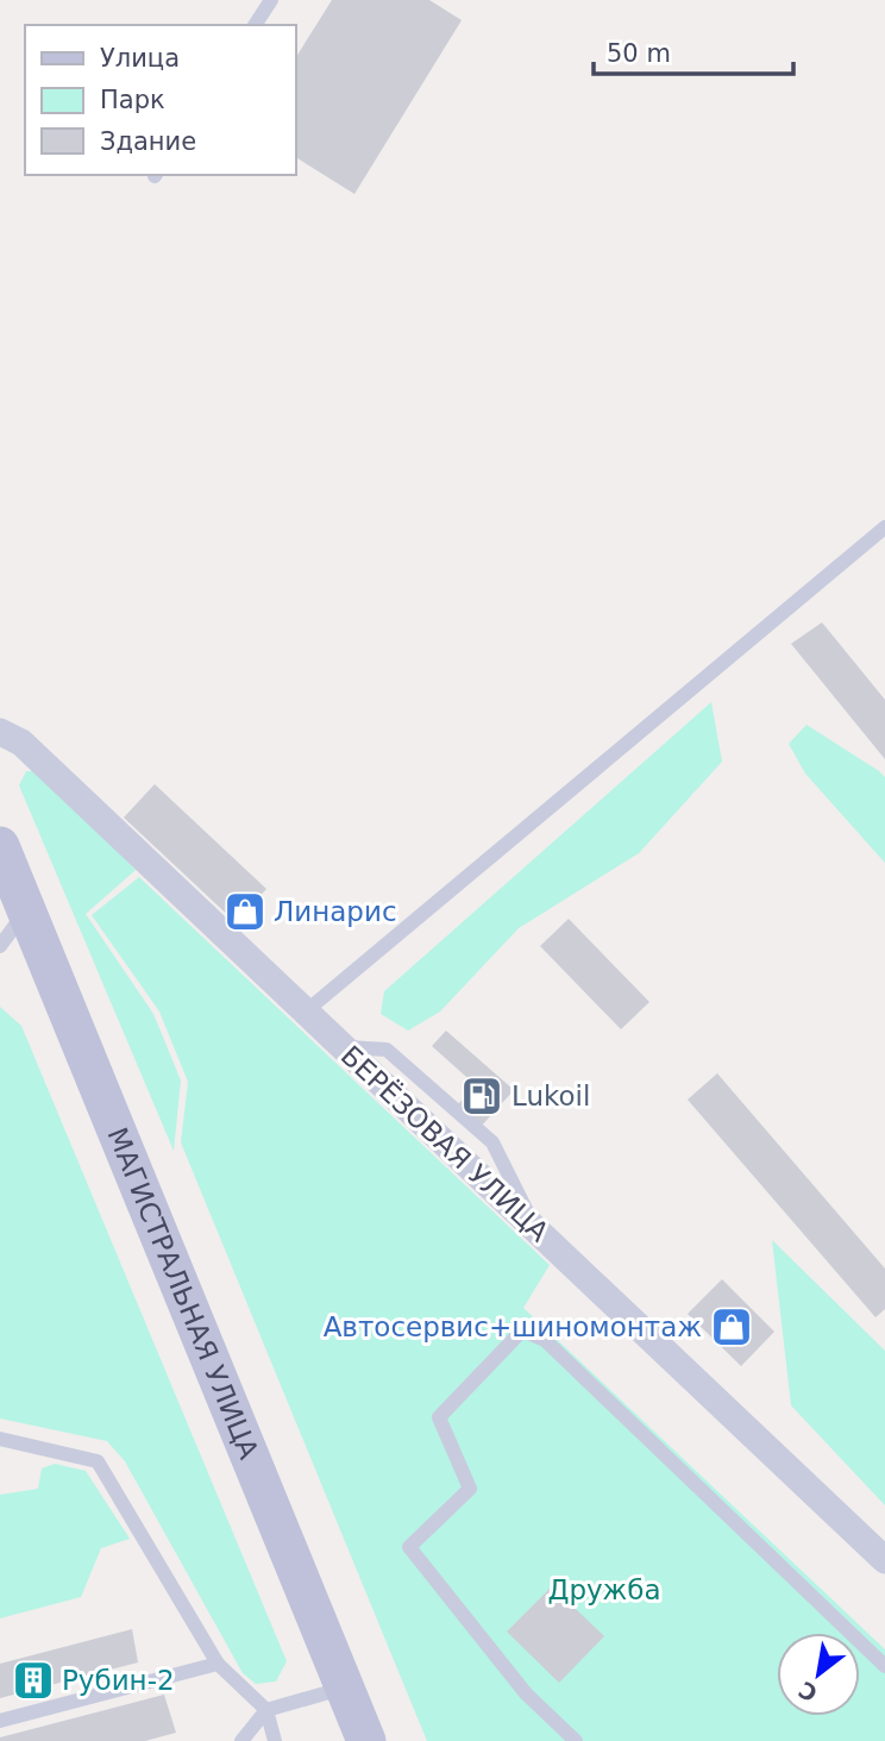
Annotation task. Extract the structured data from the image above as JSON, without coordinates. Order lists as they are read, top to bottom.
{
  "streets": {
    "main road": ["МАГИСТРАЛЬНАЯ УЛИЦА"],
    "street": ["БЕРЁЗОВАЯ УЛИЦА"]
  },
  "parks": ["Дружба"],
  "places": {
    "shop": ["Линарис", "Автосервис+шиномонтаж"],
    "fuel station": ["Lukoil"],
    "building": ["Рубин-2"]
  },
  "legend": ["Улица", "Парк", "Здание"],
  "scale_bar": "50 m",
  "north": "bottom left"
}
